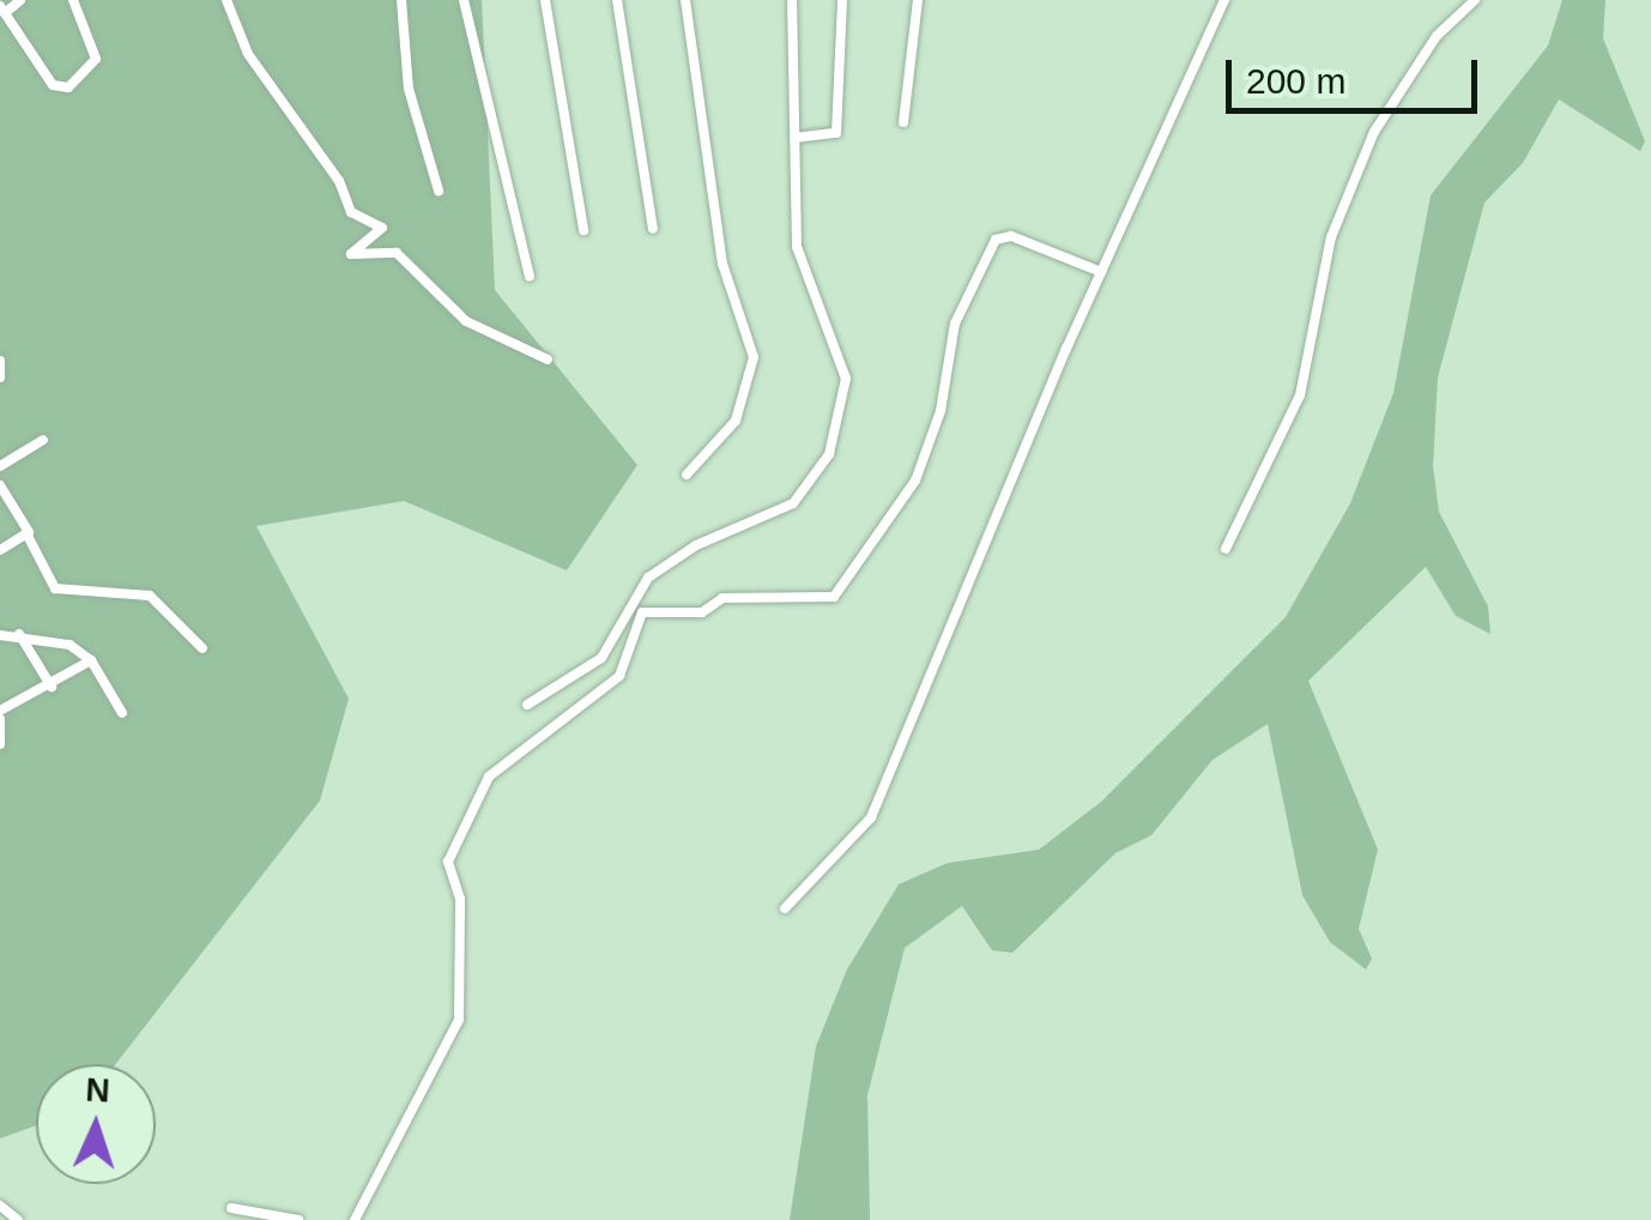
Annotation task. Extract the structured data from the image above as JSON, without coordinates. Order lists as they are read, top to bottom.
{
  "scale_bar": "200 m",
  "north": "top"
}
